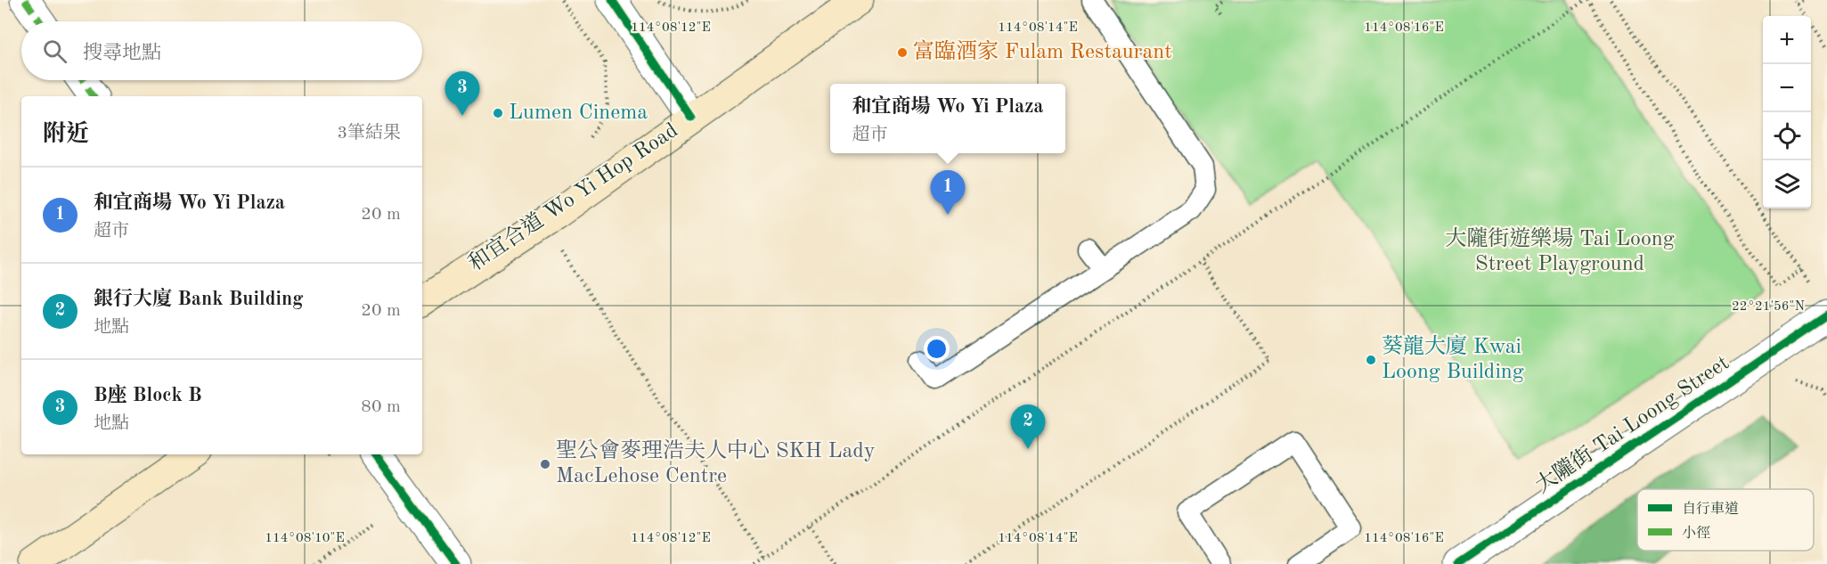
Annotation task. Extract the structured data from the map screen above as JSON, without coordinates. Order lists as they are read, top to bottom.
{
  "streets": {
    "main road": ["和宜合道 Wo Yi Hop Road"],
    "street": ["大隴街 Tai Loong Street"]
  },
  "parks": ["大隴街遊樂場 Tai Loong Street Playground"],
  "places": [
    "富臨酒家 Fulam Restaurant",
    "Lumen Cinema",
    "葵龍大廈 Kwai Loong Building",
    "聖公會麥理浩夫人中心 SKH Lady MacLehose Centre"
  ],
  "legend": ["自行車道", "小徑"],
  "page": {
    "map_buttons": ["+", "−"],
    "search": "搜尋地點",
    "pins": ["3", "1", "2"],
    "popup": ["和宜商場 Wo Yi Plaza", "超市"],
    "heading": ["附近", "3筆結果"],
    "list": [
      {
        "mark": "1",
        "name": "和宜商場 Wo Yi Plaza",
        "note": "超市",
        "value": "20 m"
      },
      {
        "mark": "2",
        "name": "銀行大廈 Bank Building",
        "note": "地點",
        "value": "20 m"
      },
      {
        "mark": "3",
        "name": "B座 Block B",
        "note": "地點",
        "value": "80 m"
      }
    ]
  },
  "coordinates": [
    "114°08'12\"E",
    "114°08'14\"E",
    "114°08'16\"E",
    "22°21'56\"N",
    "114°08'10\"E"
  ]
}
